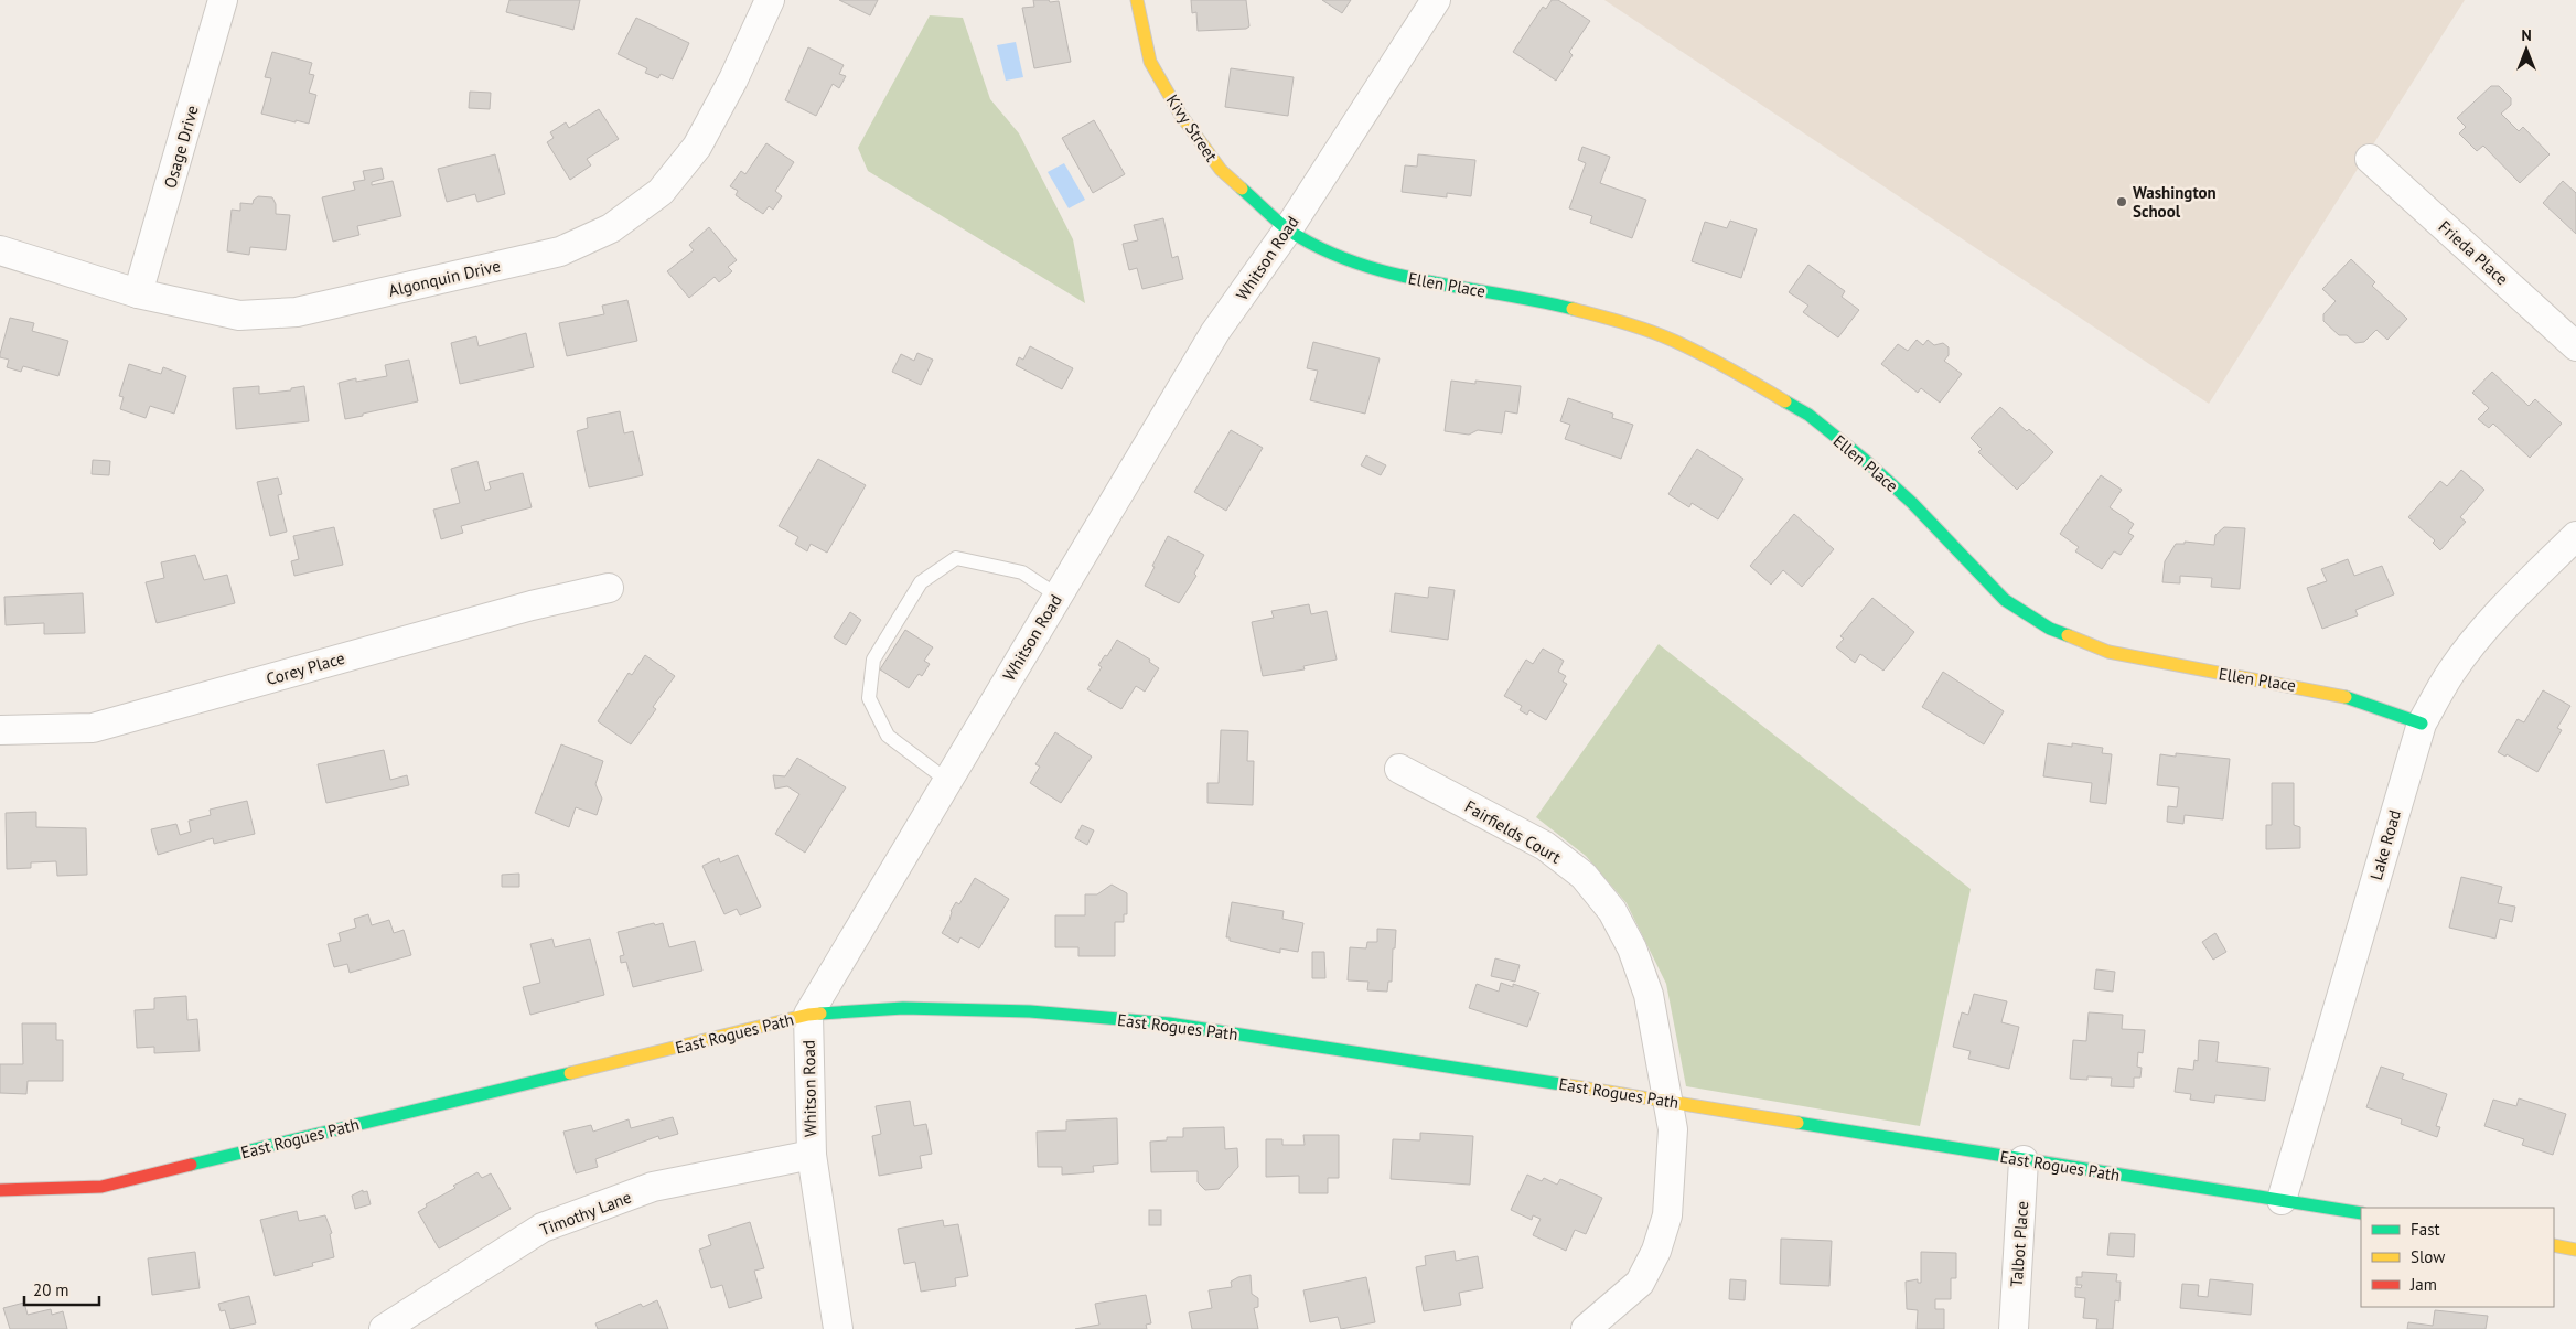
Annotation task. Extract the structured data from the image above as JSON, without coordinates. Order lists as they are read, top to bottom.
{
  "streets": {
    "street": [
      "Kivy Street",
      "Osage Drive",
      "Frieda Place",
      "Whitson Road",
      "Algonquin Drive",
      "Ellen Place",
      "Corey Place",
      "Fairfields Court",
      "Lake Road",
      "East Rogues Path",
      "Timothy Lane",
      "Talbot Place"
    ]
  },
  "crossings": [
    ["Kivy Street", "Whitson Road"],
    ["Kivy Street", "Ellen Place"],
    ["Osage Drive", "Algonquin Drive"],
    ["Whitson Road", "Ellen Place"],
    ["Whitson Road", "East Rogues Path"],
    ["Whitson Road", "Timothy Lane"],
    ["Ellen Place", "Lake Road"],
    ["Fairfields Court", "East Rogues Path"],
    ["Lake Road", "East Rogues Path"],
    ["East Rogues Path", "Talbot Place"]
  ],
  "places": ["Washington School"],
  "legend": ["Fast", "Slow", "Jam"],
  "scale_bar": "20 m",
  "north": "top"
}
